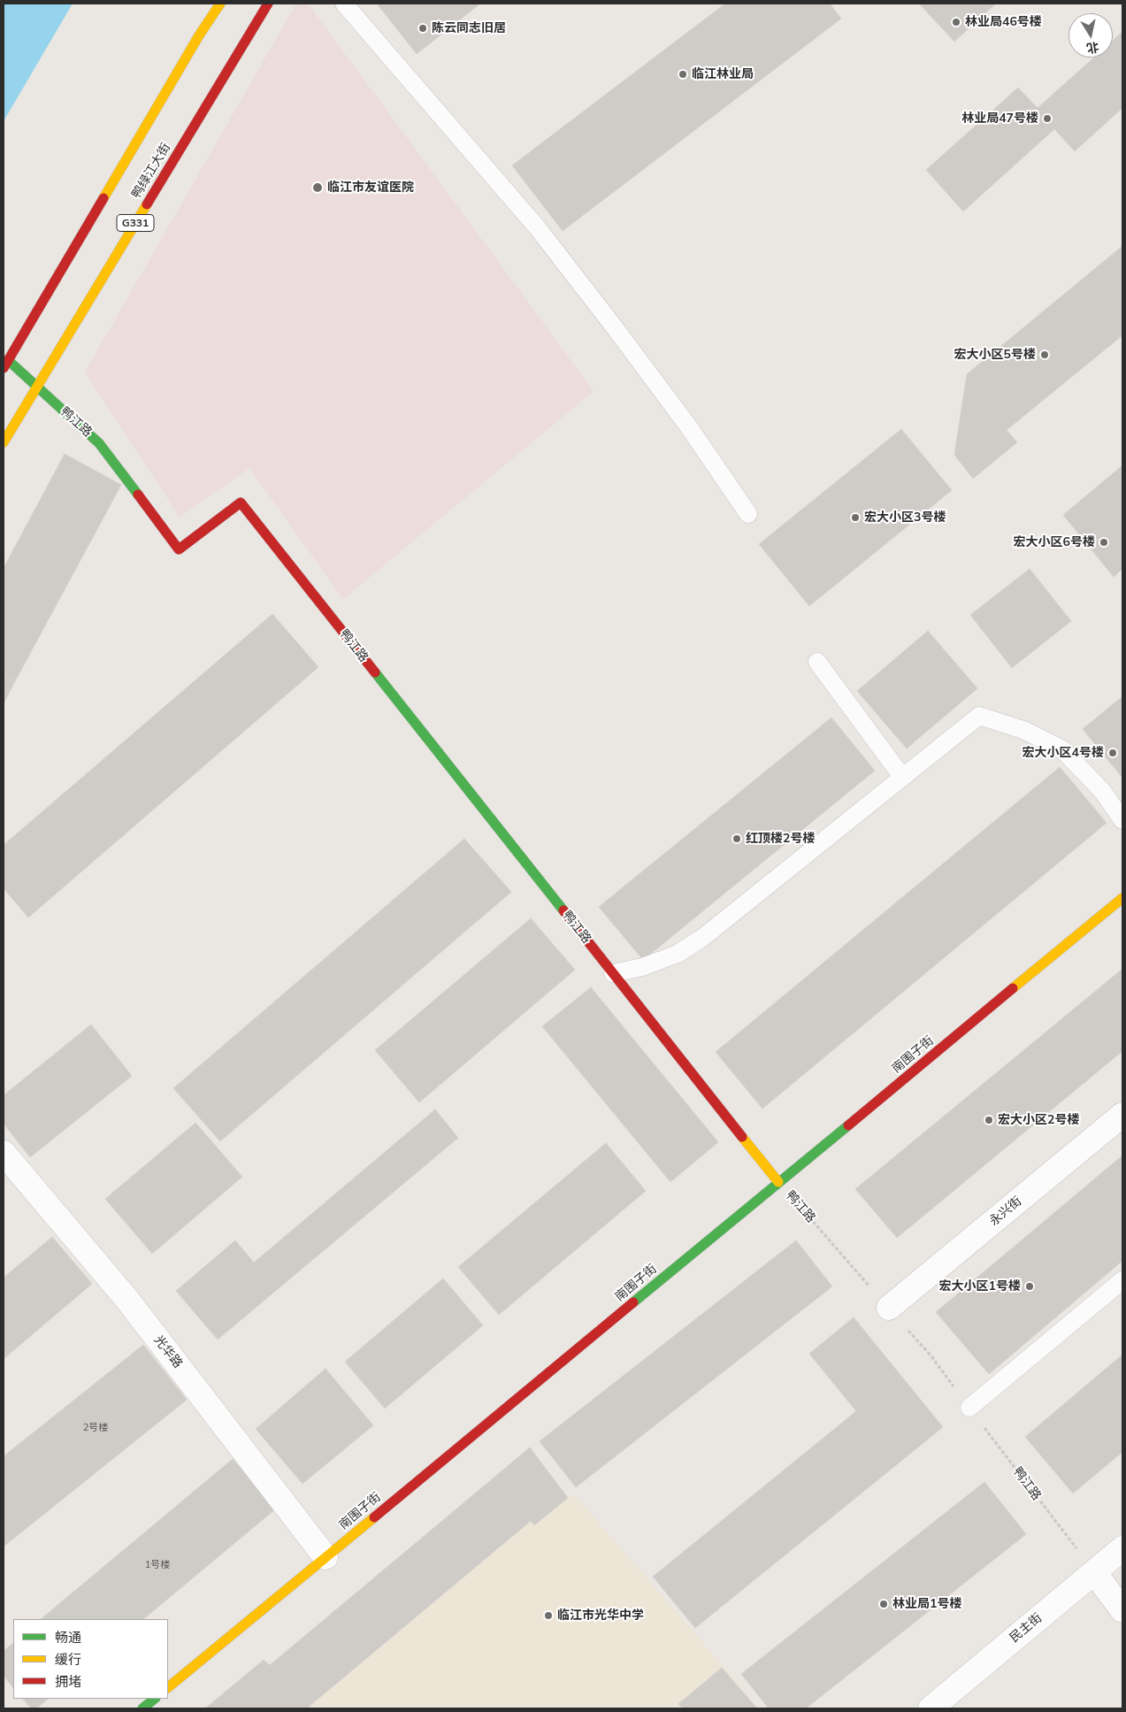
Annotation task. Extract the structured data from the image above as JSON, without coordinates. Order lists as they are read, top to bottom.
{
  "streets": {
    "main road": [
      "鸭绿江大街",
      "G331",
      "鸭江路",
      "南围子街"
    ],
    "street": ["永兴街", "光华路", "民主街"]
  },
  "crossings": [
    ["鸭绿江大街", "鸭江路"],
    ["鸭江路", "南围子街"],
    ["鸭江路", "永兴街"],
    ["鸭江路", "民主街"],
    ["南围子街", "光华路"]
  ],
  "places": [
    "林业局46号楼",
    "陈云同志旧居",
    "临江林业局",
    "林业局47号楼",
    "临江市友谊医院",
    "宏大小区5号楼",
    "宏大小区3号楼",
    "宏大小区6号楼",
    "宏大小区4号楼",
    "红顶楼2号楼",
    "宏大小区2号楼",
    "宏大小区1号楼",
    "林业局1号楼",
    "临江市光华中学"
  ],
  "house_numbers": ["2号楼", "1号楼"],
  "legend": ["畅通", "缓行", "拥堵"],
  "north": "bottom"
}
